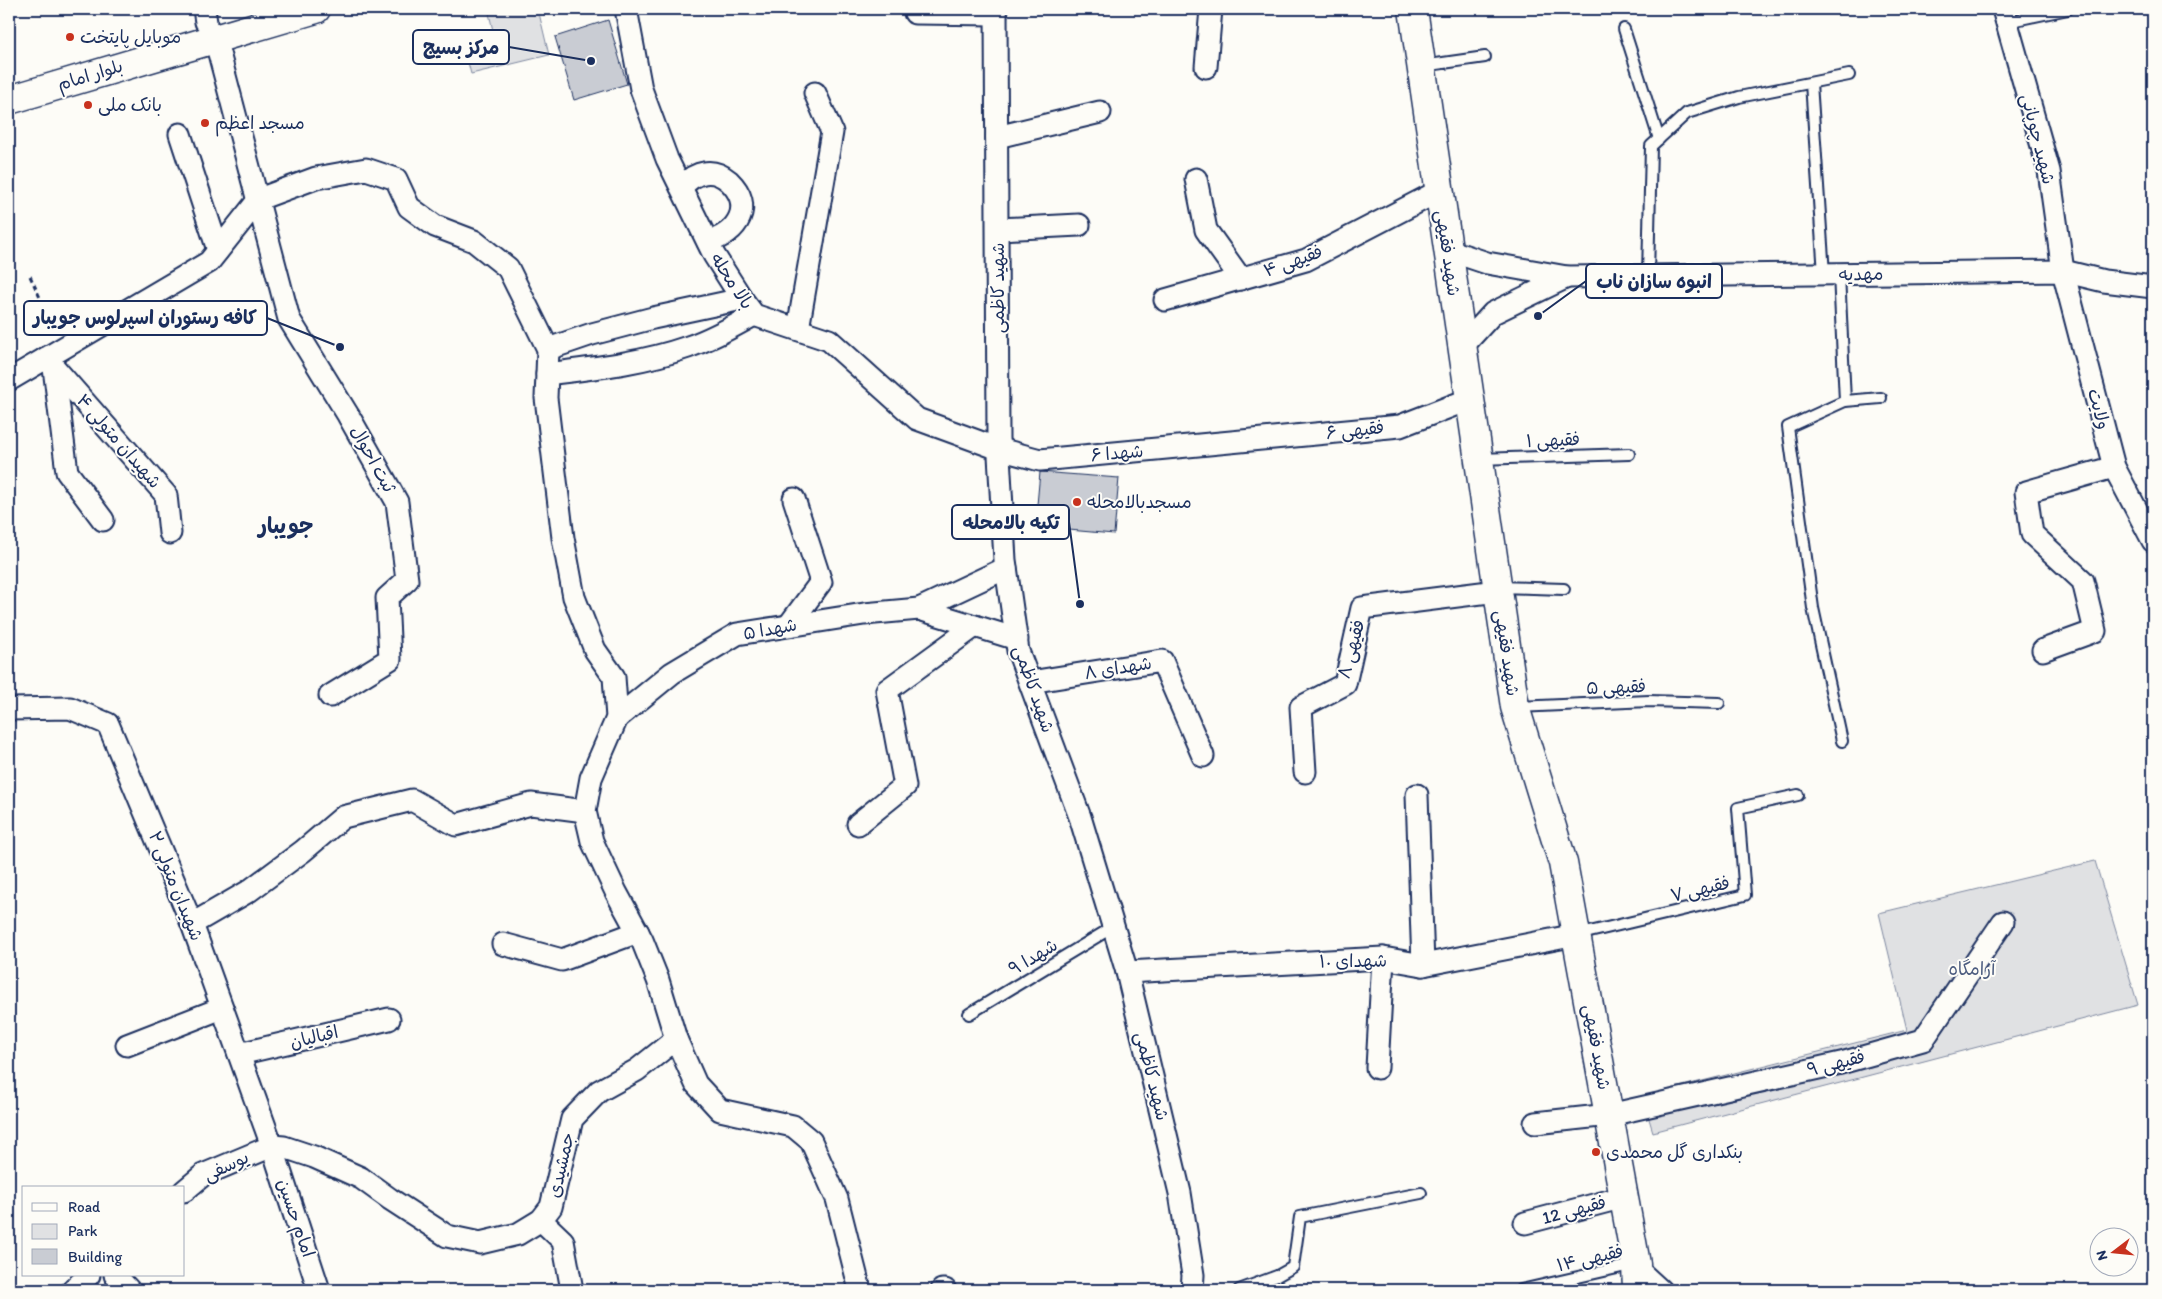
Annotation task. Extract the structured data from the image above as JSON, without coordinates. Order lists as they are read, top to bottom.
{
  "streets": {
    "main road": ["بلوار امام", "شهید فقیهی"],
    "street": [
      "شهید چوپانی",
      "فقیهی ۴",
      "مهدیه",
      "بالا محله",
      "شهید کاظمی",
      "ولایت",
      "فقیهی ۶",
      "شهیدان متولی ۴",
      "شهدا ۶",
      "ثبت احوال",
      "شهدا ۵",
      "فقیهی ۸",
      "شهدای ۸",
      "شهیدان متولی ۲",
      "شهدای ۱۰",
      "اقبالیان",
      "فقیهی ۹",
      "جمشیدی",
      "یوسفی",
      "فقیهی 12",
      "امام حسین"
    ],
    "lane": [
      "فقیهی ۱",
      "فقیهی ۵",
      "فقیهی ۷",
      "شهدا ۹",
      "فقیهی ۱۴"
    ]
  },
  "crossings": [
    ["شهید چوپانی", "مهدیه"],
    ["شهید چوپانی", "ولایت"],
    ["شهید فقیهی", "فقیهی ۴"],
    ["شهید فقیهی", "فقیهی ۶"],
    ["شهید فقیهی", "فقیهی ۱"],
    ["شهید فقیهی", "فقیهی ۸"],
    ["شهید فقیهی", "فقیهی ۵"],
    ["شهید فقیهی", "فقیهی ۷"],
    ["شهید فقیهی", "شهدای ۱۰"],
    ["شهید فقیهی", "فقیهی ۹"],
    ["شهید فقیهی", "فقیهی 12"],
    ["شهید فقیهی", "فقیهی ۱۴"],
    ["مهدیه", "ولایت"],
    ["بالا محله", "شهید کاظمی"],
    ["بالا محله", "شهدا ۶"],
    ["شهید کاظمی", "شهدا ۶"],
    ["شهید کاظمی", "شهدا ۵"],
    ["شهید کاظمی", "شهدای ۸"],
    ["شهید کاظمی", "شهدا ۹"],
    ["شهید کاظمی", "شهدای ۱۰"],
    ["فقیهی ۶", "شهدا ۶"],
    ["شهیدان متولی ۲", "اقبالیان"],
    ["شهیدان متولی ۲", "جمشیدی"],
    ["شهیدان متولی ۲", "یوسفی"],
    ["شهیدان متولی ۲", "امام حسین"],
    ["فقیهی ۷", "شهدای ۱۰"],
    ["جمشیدی", "یوسفی"],
    ["جمشیدی", "امام حسین"],
    ["یوسفی", "امام حسین"]
  ],
  "districts": ["جویبار"],
  "parks": ["آرامگاه"],
  "places": [
    "موبایل پایتخت",
    "مرکز بسیج",
    "بانک ملی",
    "مسجد اعظم",
    "انبوه سازان ناب",
    "کافه رستوران اسپرلوس جویبار",
    "مسجدبالامحله",
    "تکیه بالامحله",
    "بنکداری گل محمدی"
  ],
  "legend": ["Road", "Park", "Building"],
  "north": "left"
}
